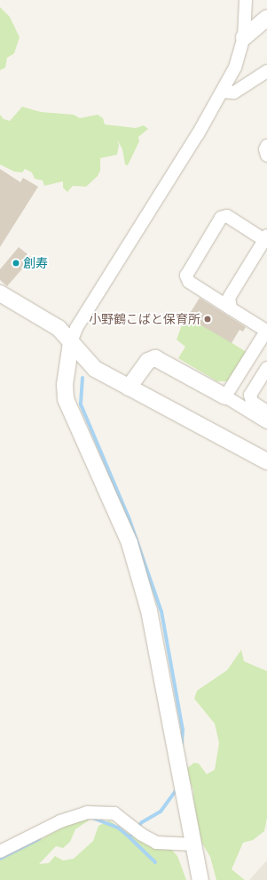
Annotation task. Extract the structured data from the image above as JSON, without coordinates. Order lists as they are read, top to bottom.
{
  "places": ["創寿", "小野鶴こばと保育所"]
}
